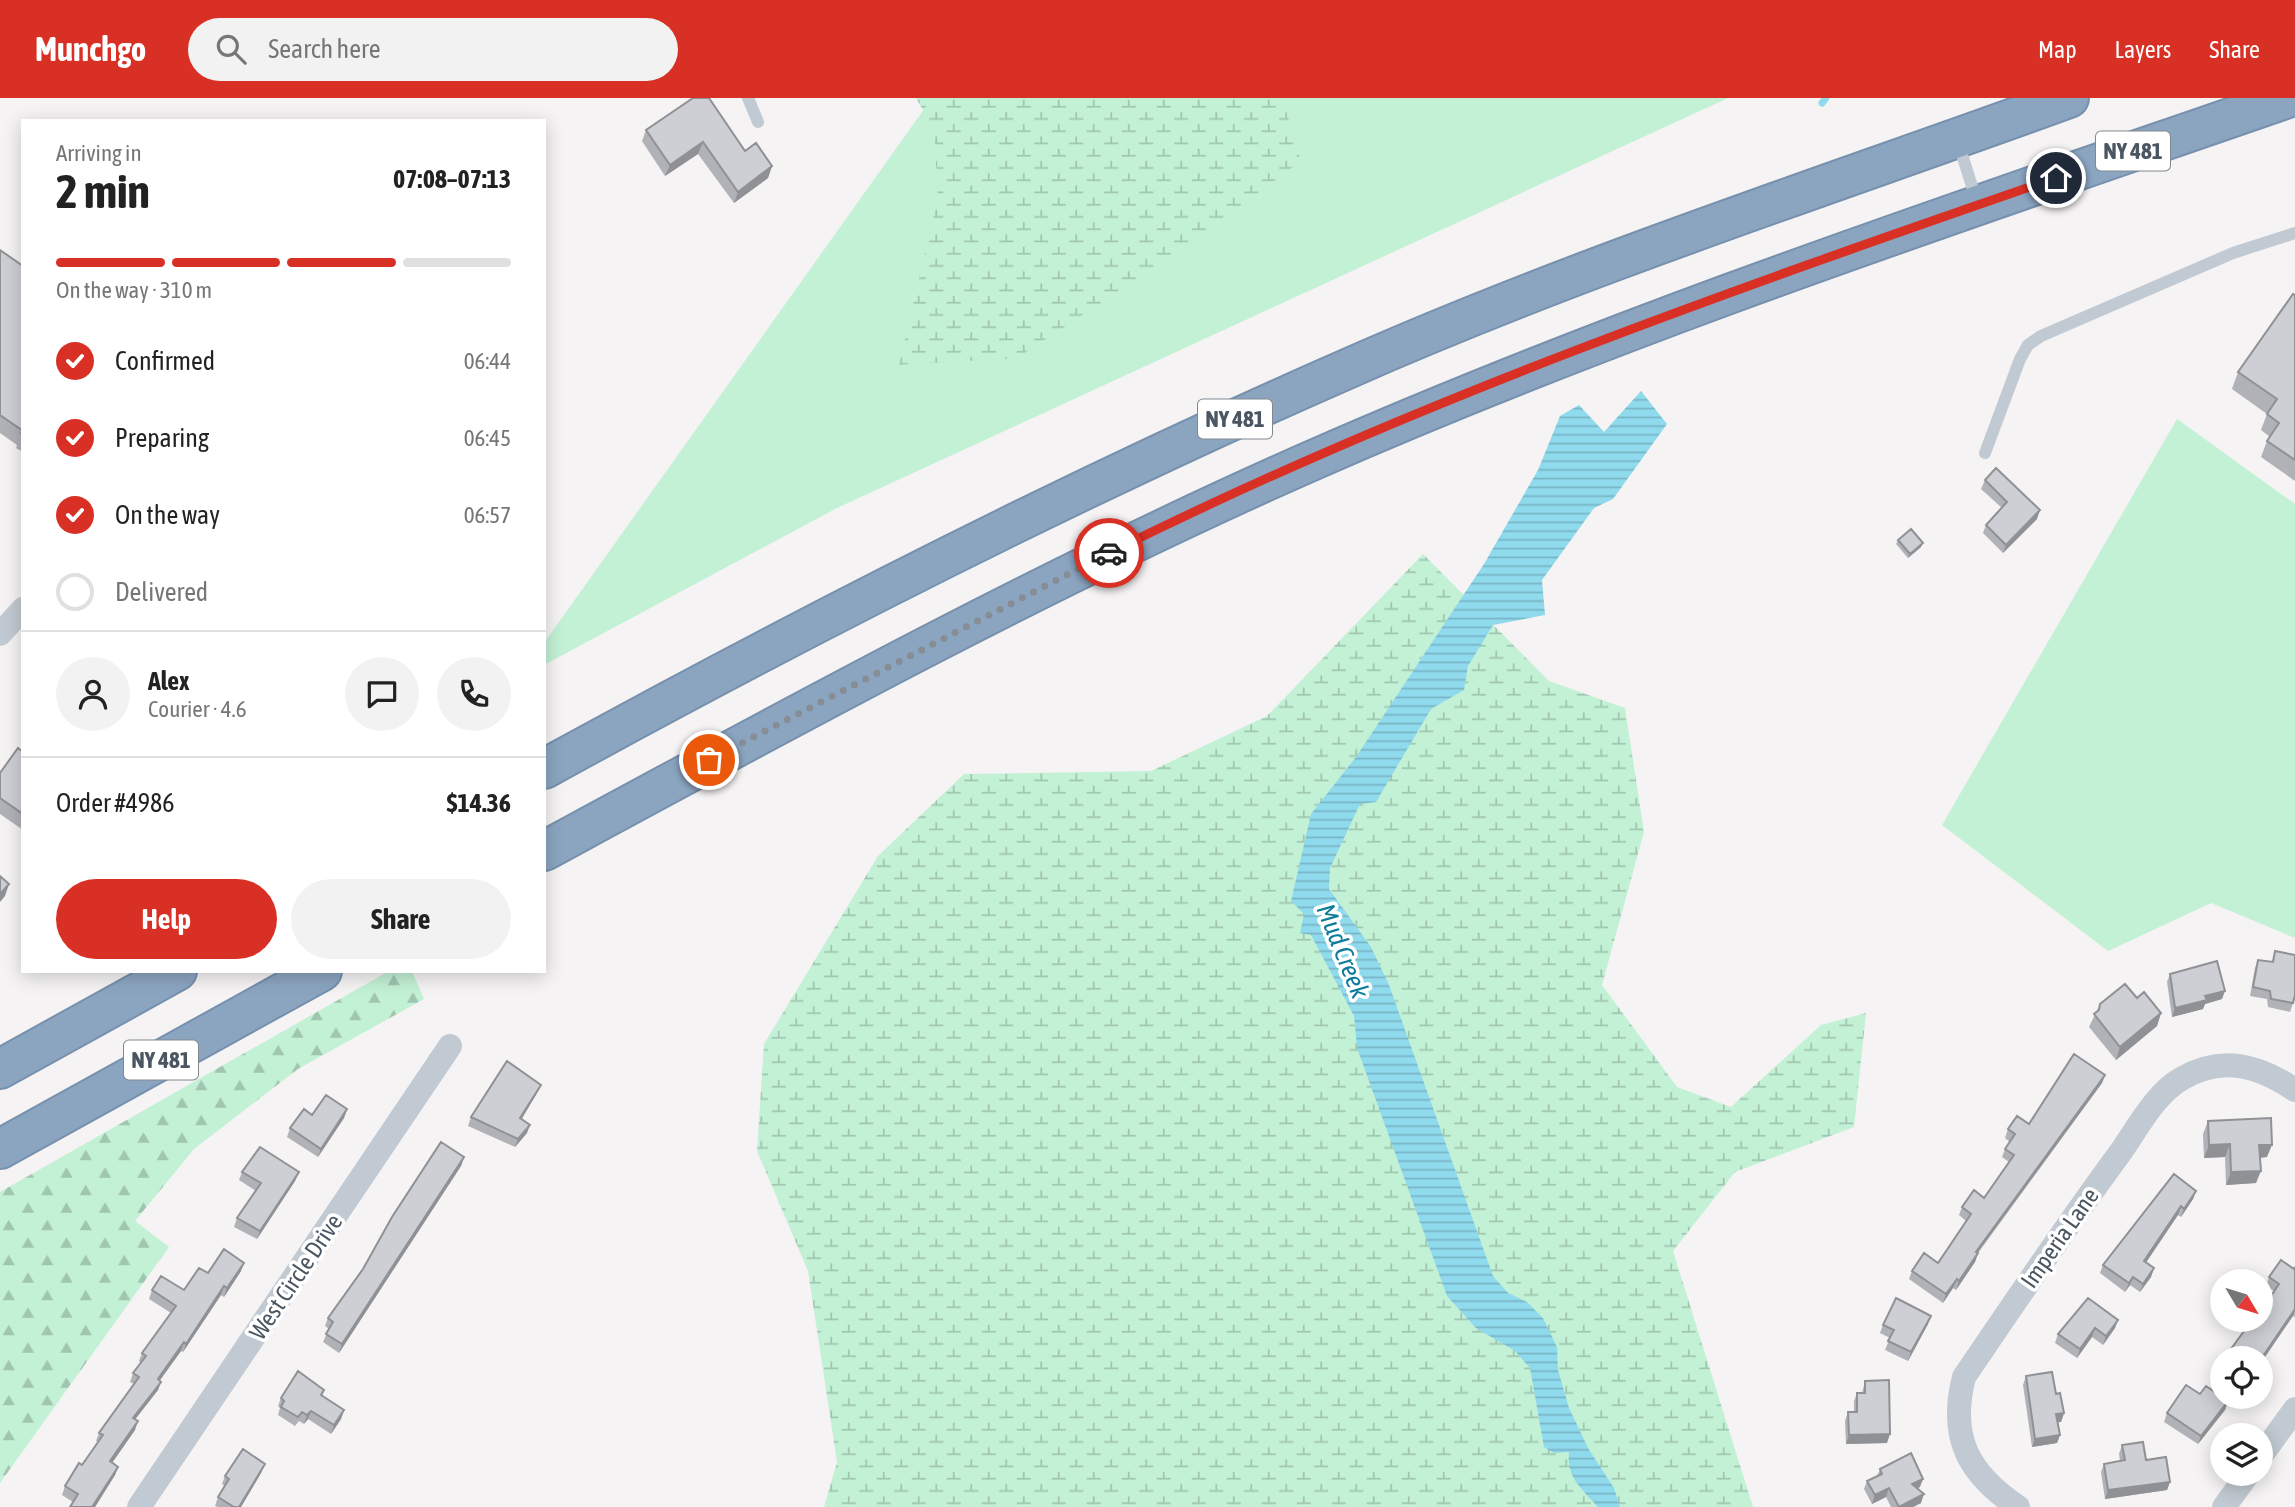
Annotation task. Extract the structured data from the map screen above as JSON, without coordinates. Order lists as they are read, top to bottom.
{
  "streets": {
    "highway": ["NY 481"],
    "street": ["Imperia Lane", "West Circle Drive"]
  },
  "water": ["Mud Creek"],
  "north": "bottom right",
  "page": {
    "header": "Munchgo",
    "search": "Search here",
    "nav": ["Map", "Layers", "Share"],
    "heading": ["2 min", "Arriving in", "07:08–07:13"],
    "panel": [
      "Alex",
      "Courier · 4.6",
      "Order #4986",
      "$14.36"
    ],
    "bar": "On the way · 310 m",
    "list": [
      ["Confirmed", "06:44"],
      ["Preparing", "06:45"],
      ["On the way", "06:57"],
      "Delivered"
    ],
    "buttons": ["Help", "Share"]
  }
}
